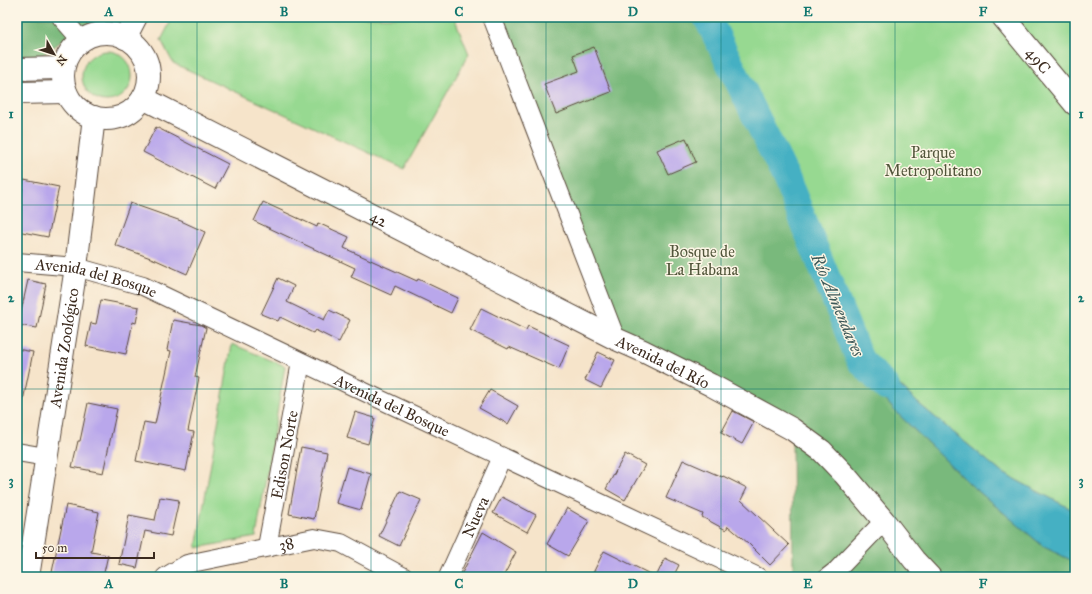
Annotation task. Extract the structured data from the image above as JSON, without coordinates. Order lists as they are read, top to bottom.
{
  "streets": {
    "street": [
      "49C",
      "42",
      "Avenida del Bosque",
      "Avenida Zoológico",
      "Avenida del Río",
      "Edison Norte",
      "Nueva",
      "38"
    ]
  },
  "crossings": [
    ["42", "Avenida Zoológico"],
    ["42", "Avenida del Río"],
    ["Avenida del Bosque", "Avenida Zoológico"],
    ["Avenida del Bosque", "Edison Norte"],
    ["Avenida del Bosque", "Nueva"],
    ["Edison Norte", "38"]
  ],
  "water": ["Río Almendares"],
  "parks": ["Parque Metropolitano", "Bosque de La Habana"],
  "scale_bar": "50 m",
  "north": "bottom right",
  "grid": {
    "columns": [
      "A",
      "B",
      "C",
      "D",
      "E",
      "F"
    ],
    "rows": ["1", "2", "3"]
  }
}
